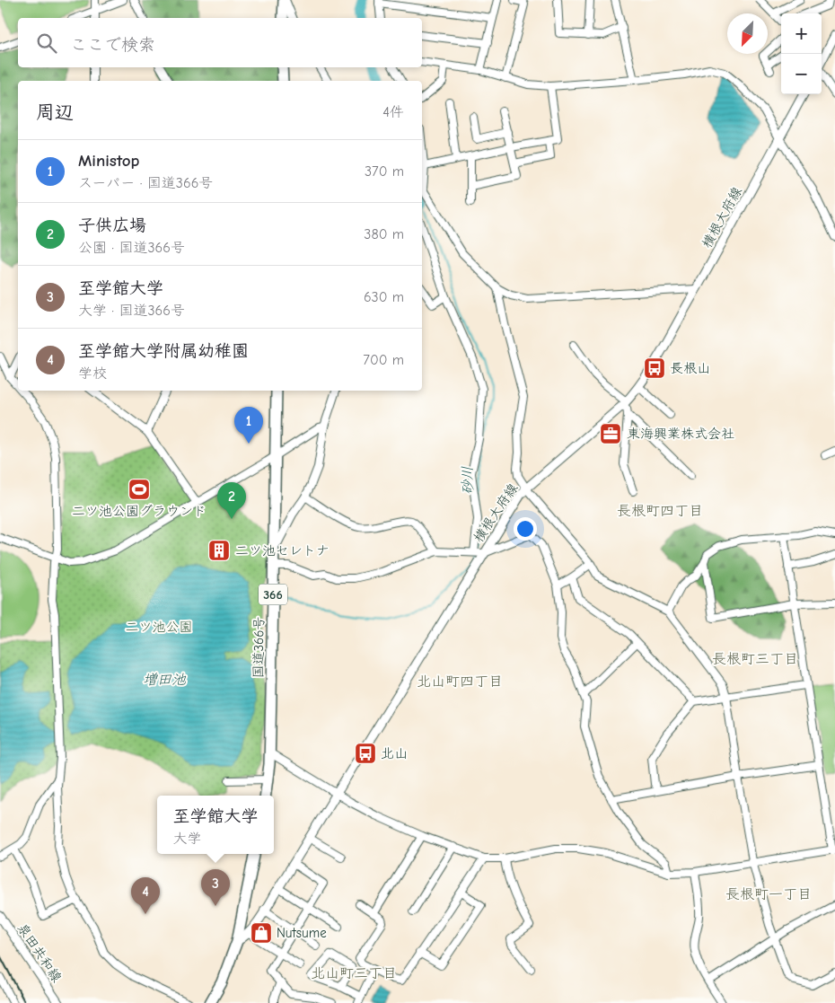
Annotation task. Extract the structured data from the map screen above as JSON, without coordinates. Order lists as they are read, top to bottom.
{
  "streets": {
    "highway": ["366", "国道366号"],
    "main road": ["横根大府線", "泉田共和線"]
  },
  "districts": [
    "長根町四丁目",
    "長根町三丁目",
    "北山町四丁目",
    "長根町一丁目",
    "北山町三丁目"
  ],
  "water": ["砂川", "増田池"],
  "parks": ["二ツ池公園"],
  "places": {
    "bus stop": ["長根山", "北山"],
    "office": ["東海興業株式会社"],
    "sports": ["二ツ池公園グラウンド"],
    "building": ["二ツ池セレトナ"],
    "shop": ["Nutsume"]
  },
  "north": "bottom left",
  "page": {
    "map_buttons": ["+", "−"],
    "search": "ここで検索",
    "heading": ["周辺", "4件"],
    "list": [
      {
        "mark": "1",
        "name": "Ministop",
        "note": "スーパー · 国道366号",
        "value": "370 m"
      },
      {
        "mark": "2",
        "name": "子供広場",
        "note": "公園 · 国道366号",
        "value": "380 m"
      },
      {
        "mark": "3",
        "name": "至学館大学",
        "note": "大学 · 国道366号",
        "value": "630 m"
      },
      {
        "mark": "4",
        "name": "至学館大学附属幼稚園",
        "note": "学校",
        "value": "700 m"
      }
    ],
    "pins": [
      "1",
      "2",
      "3",
      "4"
    ],
    "popup": ["至学館大学", "大学"]
  }
}
